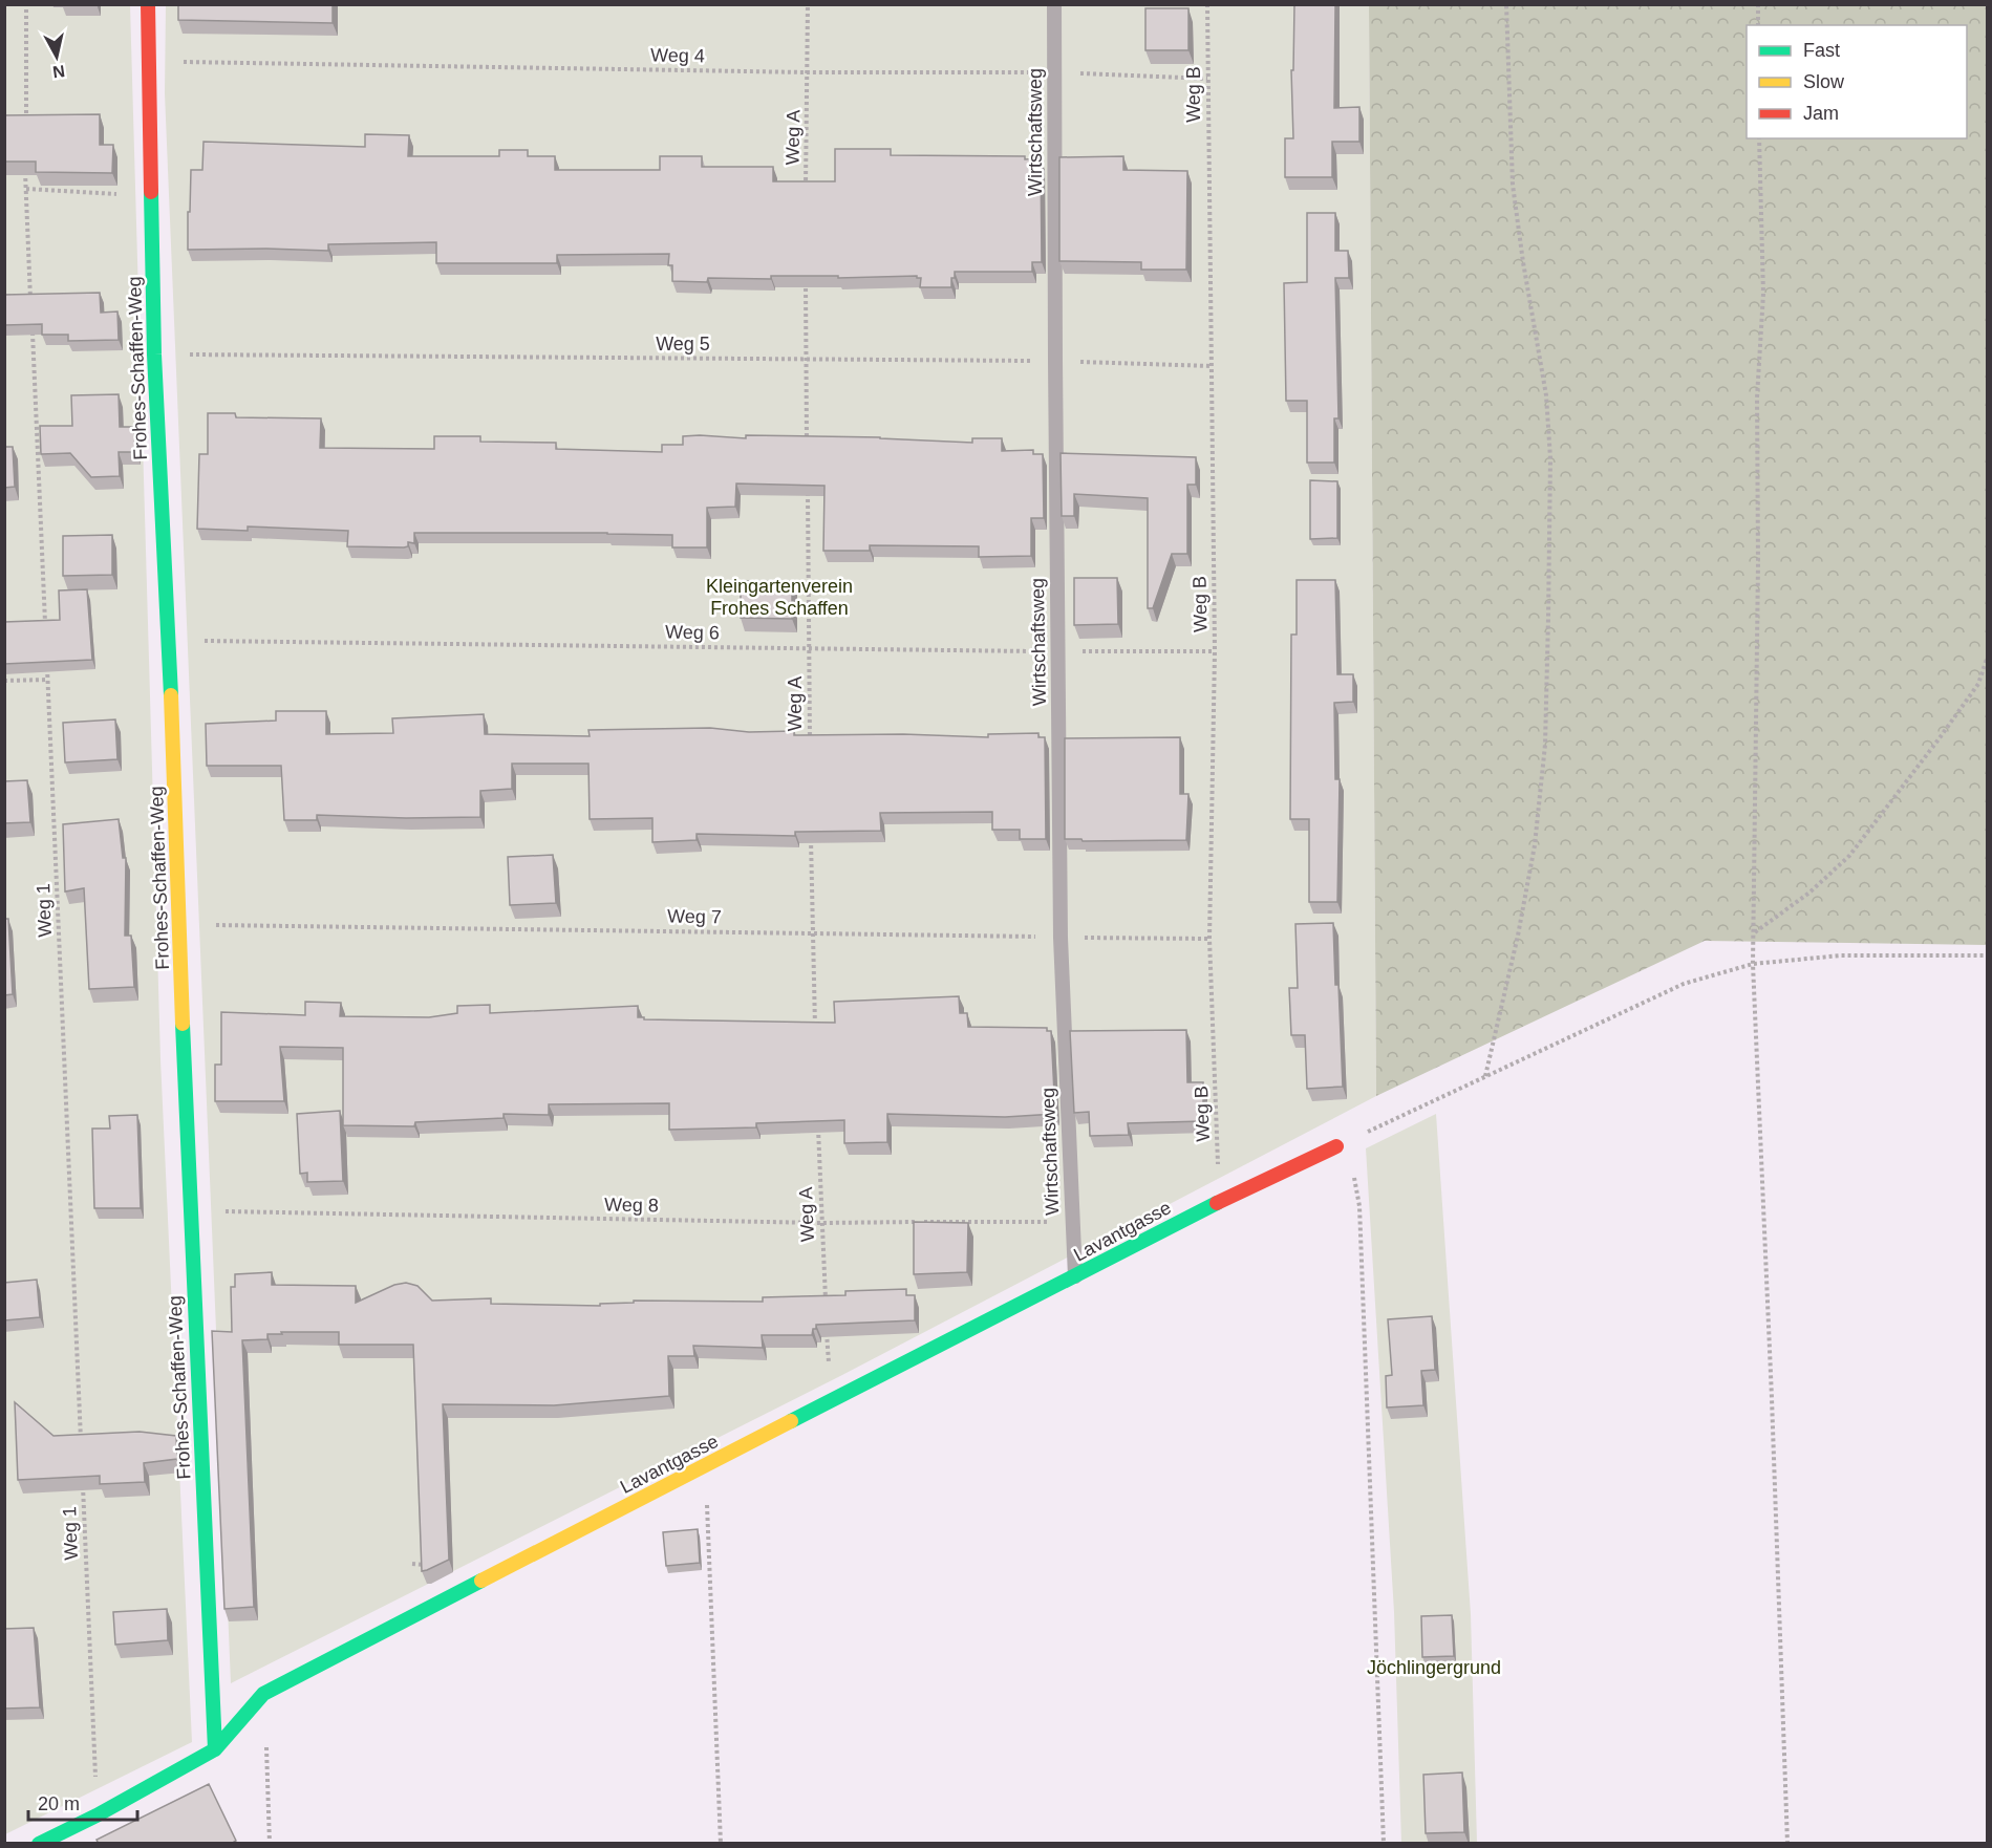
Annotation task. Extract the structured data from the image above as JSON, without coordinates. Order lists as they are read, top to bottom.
{
  "streets": {
    "street": ["Frohes-Schaffen-Weg", "Lavantgasse"],
    "lane": ["Wirtschaftsweg"],
    "path": [
      "Weg 4",
      "Weg B",
      "Weg A",
      "Weg 5",
      "Weg 6",
      "Weg 1",
      "Weg 7",
      "Weg 8"
    ]
  },
  "crossings": [
    ["Weg 4", "Weg B"],
    ["Weg 4", "Wirtschaftsweg"],
    ["Weg 4", "Weg A"],
    ["Weg 4", "Frohes-Schaffen-Weg"],
    ["Weg B", "Weg 5"],
    ["Weg B", "Weg 6"],
    ["Weg B", "Weg 7"],
    ["Weg B", "Lavantgasse"],
    ["Wirtschaftsweg", "Weg 5"],
    ["Wirtschaftsweg", "Weg 6"],
    ["Wirtschaftsweg", "Weg 7"],
    ["Wirtschaftsweg", "Weg 8"],
    ["Wirtschaftsweg", "Lavantgasse"],
    ["Weg A", "Weg 6"],
    ["Weg A", "Weg 8"],
    ["Weg 5", "Frohes-Schaffen-Weg"],
    ["Frohes-Schaffen-Weg", "Weg 6"],
    ["Frohes-Schaffen-Weg", "Weg 7"],
    ["Frohes-Schaffen-Weg", "Weg 8"],
    ["Frohes-Schaffen-Weg", "Lavantgasse"],
    ["Weg 1", "Lavantgasse"]
  ],
  "parks": ["Kleingartenverein Frohes Schaffen", "Jöchlingergrund"],
  "legend": ["Fast", "Slow", "Jam"],
  "scale_bar": "20 m",
  "north": "bottom"
}
